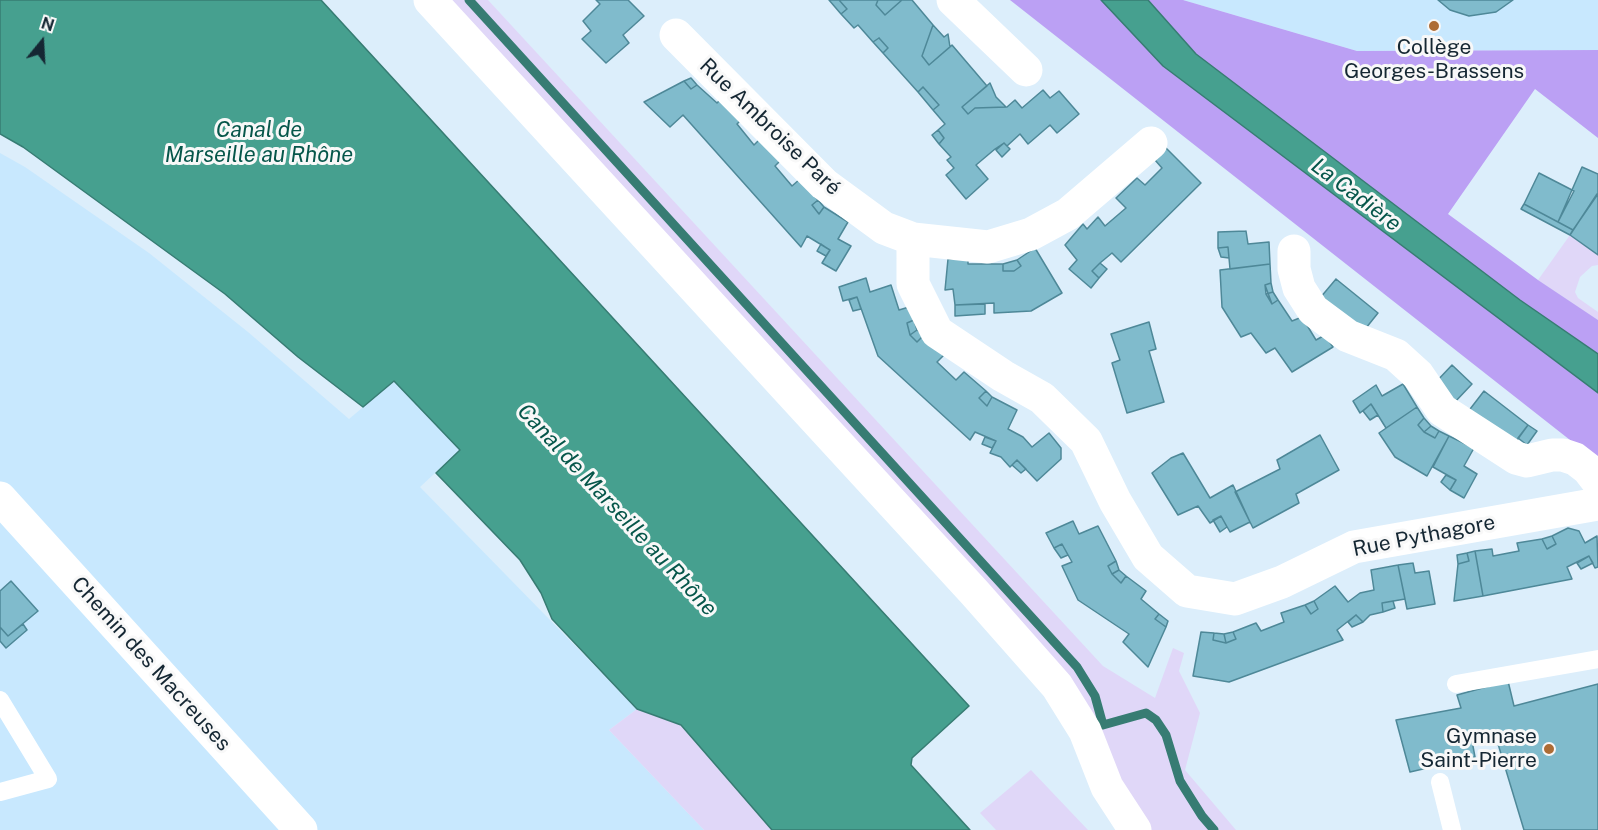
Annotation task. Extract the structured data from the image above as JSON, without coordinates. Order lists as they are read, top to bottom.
{
  "streets": {
    "street": ["Rue Ambroise Paré", "Rue Pythagore", "Chemin des Macreuses"]
  },
  "crossings": [
    ["Rue Ambroise Paré", "Rue Pythagore"]
  ],
  "water": ["Canal de Marseille au Rhône", "La Cadière"],
  "places": ["Collège Georges-Brassens", "Gymnase Saint-Pierre"],
  "north": "top"
}
